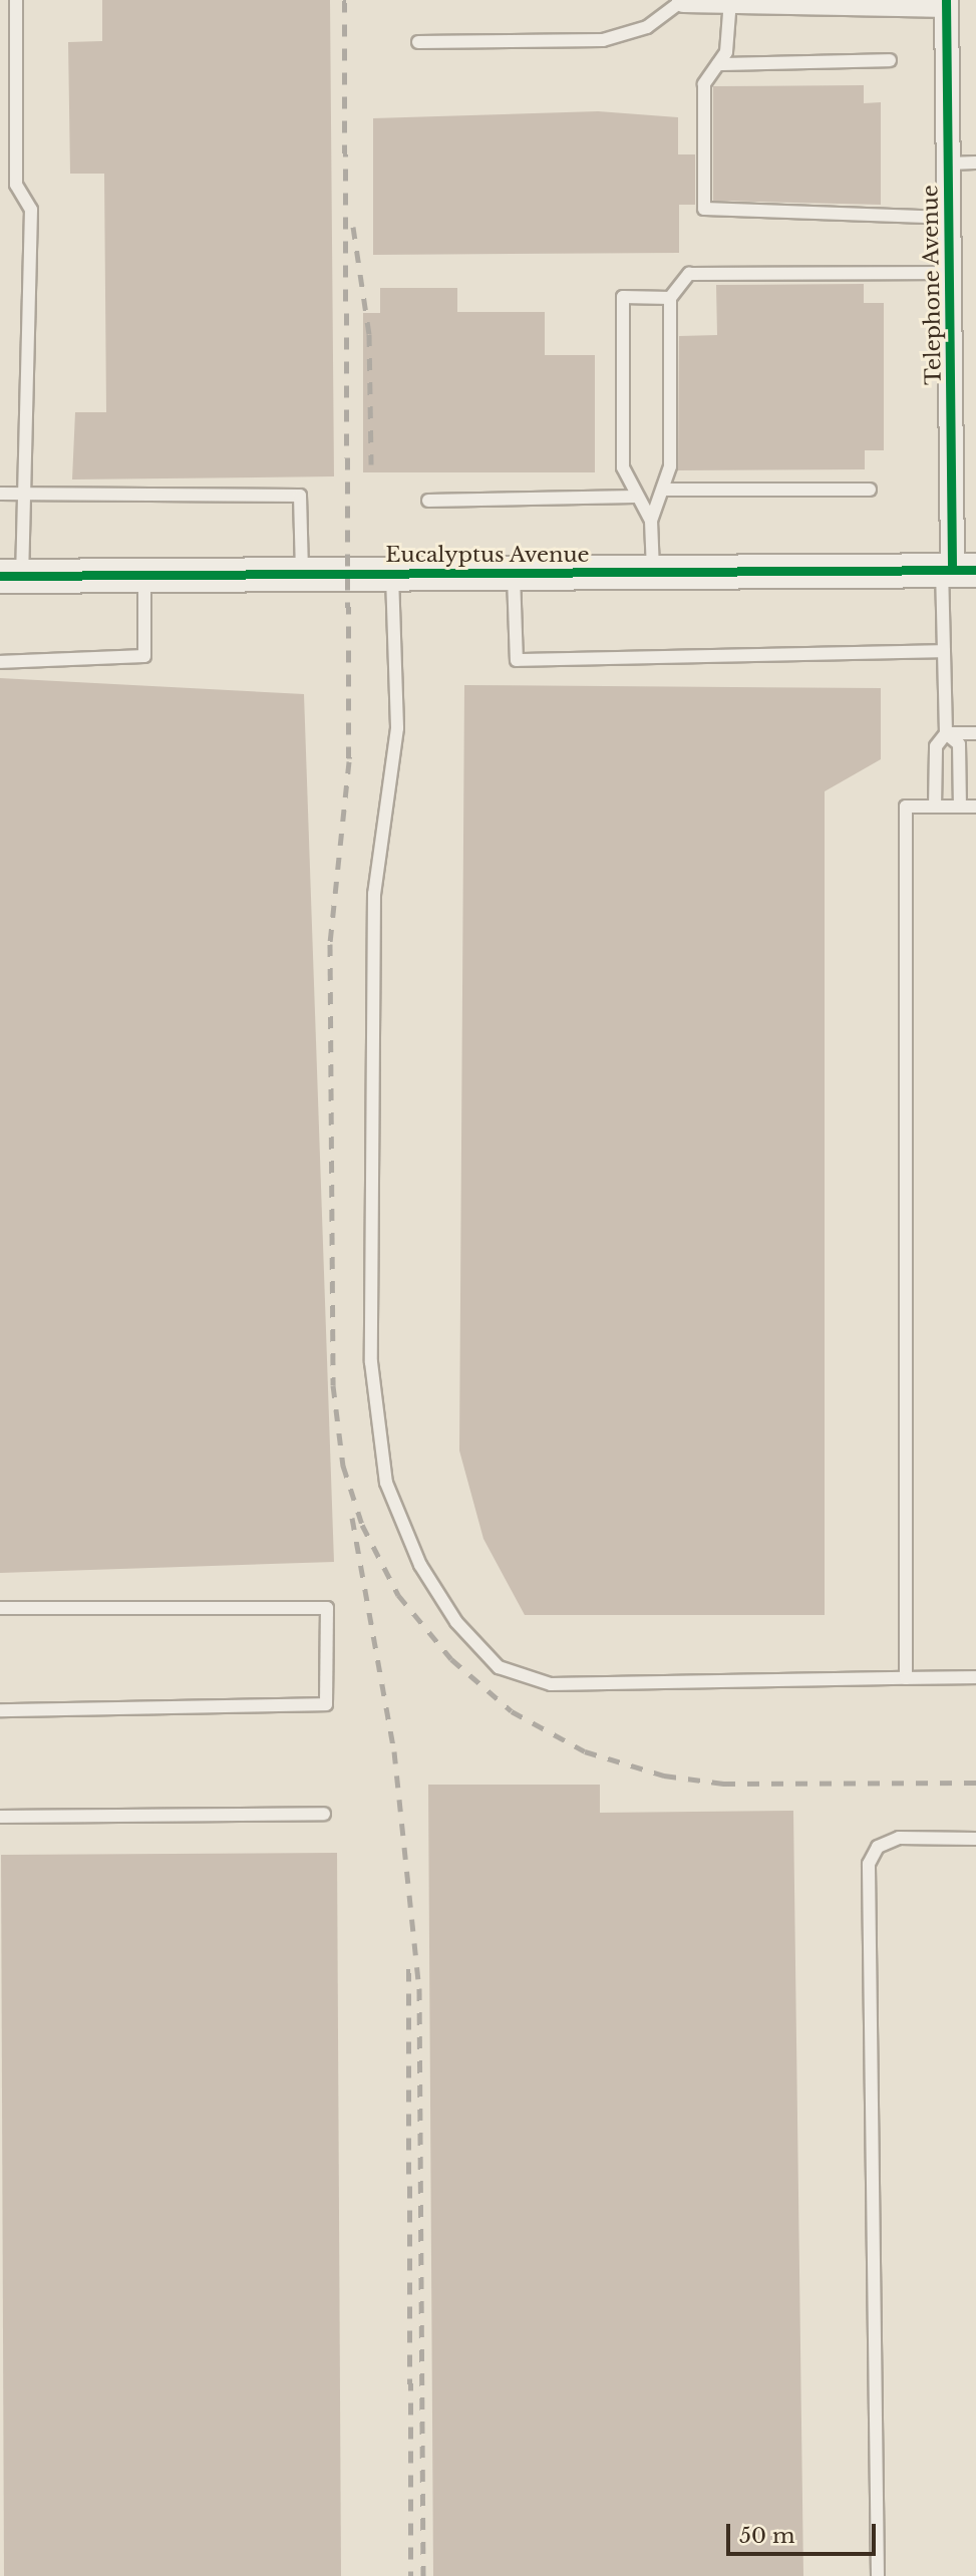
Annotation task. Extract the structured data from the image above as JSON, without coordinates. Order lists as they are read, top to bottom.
{
  "streets": {
    "street": ["Telephone Avenue", "Eucalyptus Avenue"]
  },
  "crossings": [
    ["Telephone Avenue", "Eucalyptus Avenue"]
  ],
  "scale_bar": "50 m"
}
